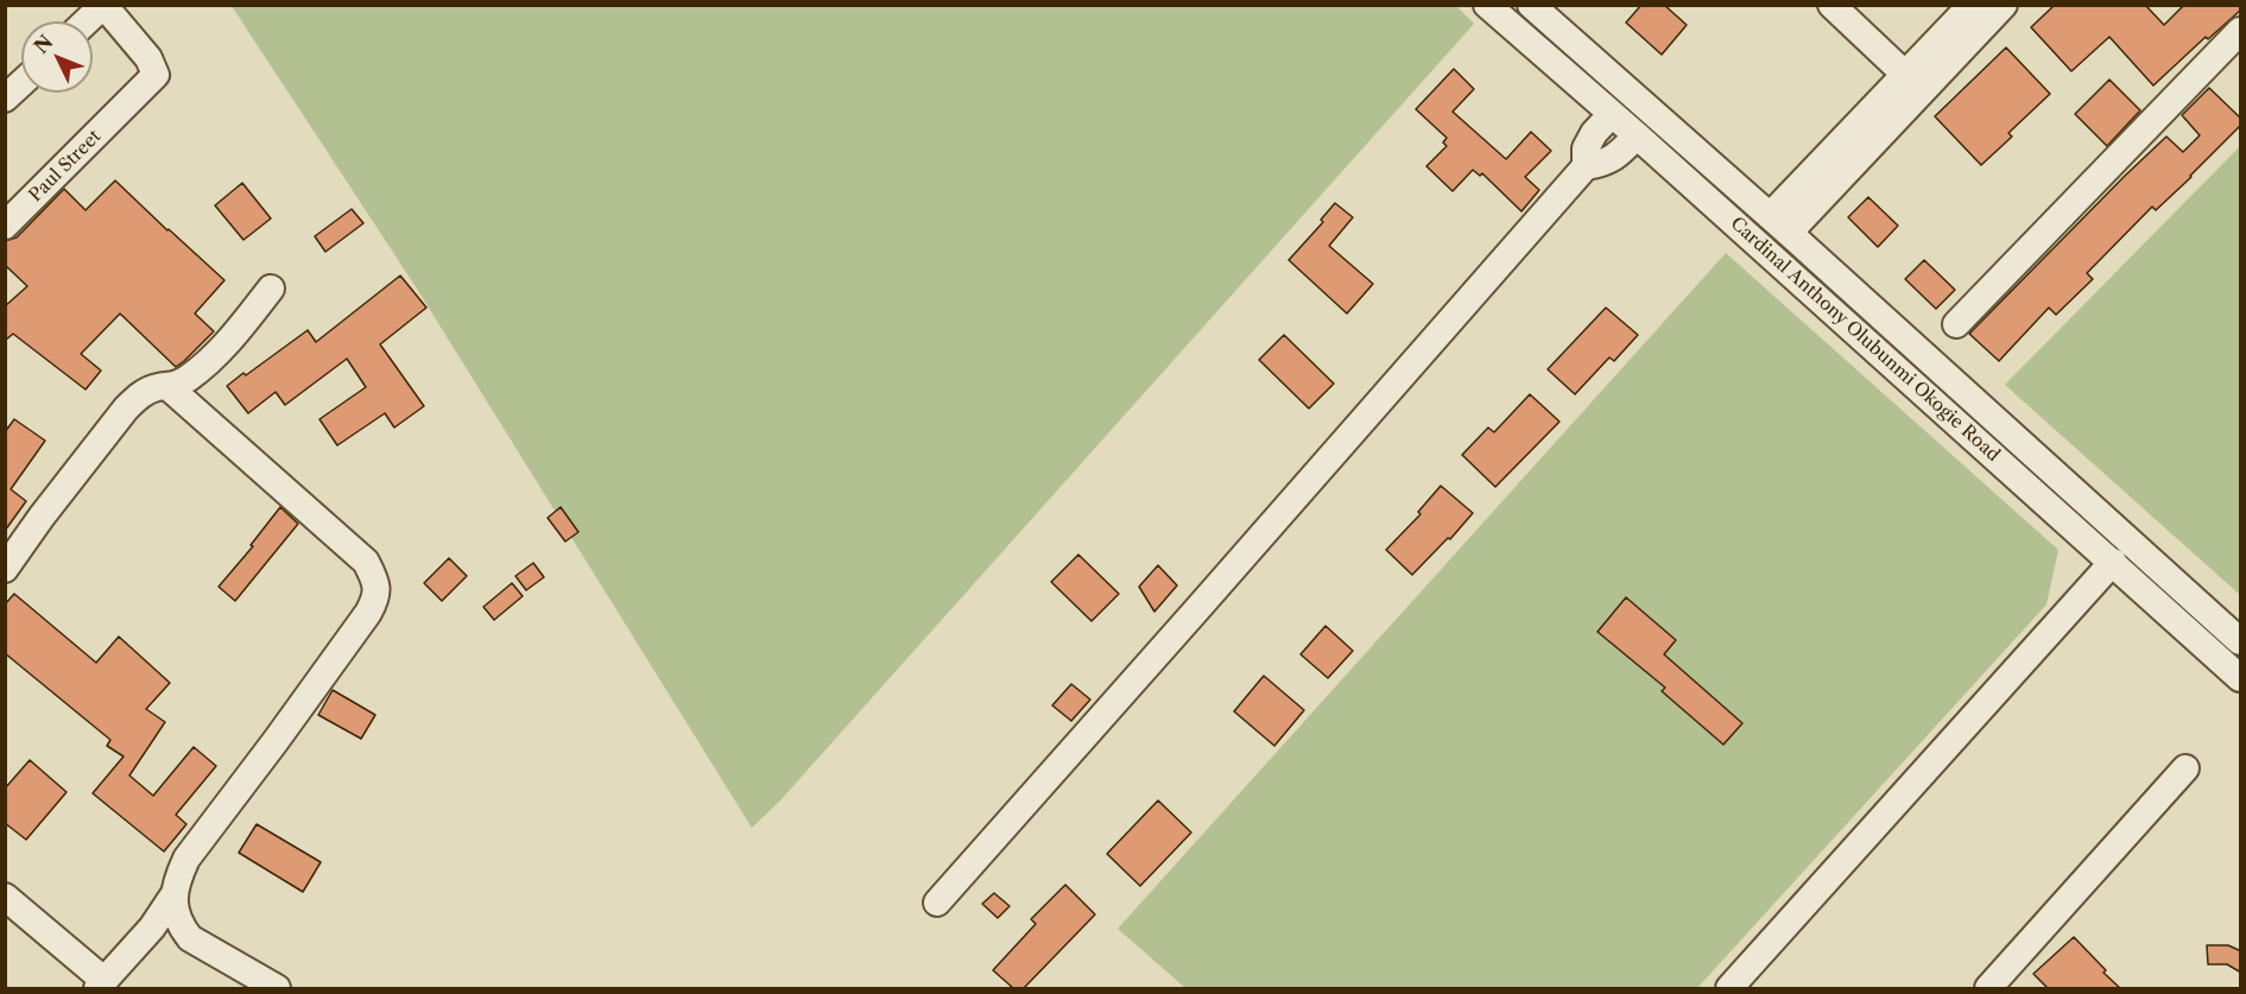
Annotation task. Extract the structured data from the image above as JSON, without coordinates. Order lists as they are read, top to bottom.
{
  "streets": {
    "street": ["Paul Street", "Cardinal Anthony Olubunmi Okogie Road"]
  },
  "north": "top left"
}
